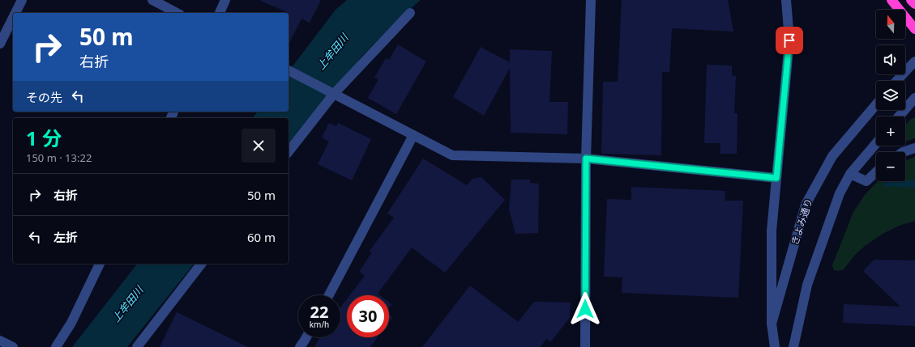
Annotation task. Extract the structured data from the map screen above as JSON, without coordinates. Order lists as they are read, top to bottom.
{
  "streets": {
    "street": ["きよみ通り"]
  },
  "water": ["上牟田川"],
  "north": "top",
  "page": {
    "map_buttons": ["+", "−"],
    "turn": ["50 m", "右折"],
    "then": "その先",
    "heading": ["1 分", "150 m · 13:22"],
    "list": [
      {
        "name": "右折",
        "value": "50 m"
      },
      {
        "name": "左折",
        "value": "60 m"
      }
    ],
    "speed": "22 km/h",
    "limit": "30"
  }
}
